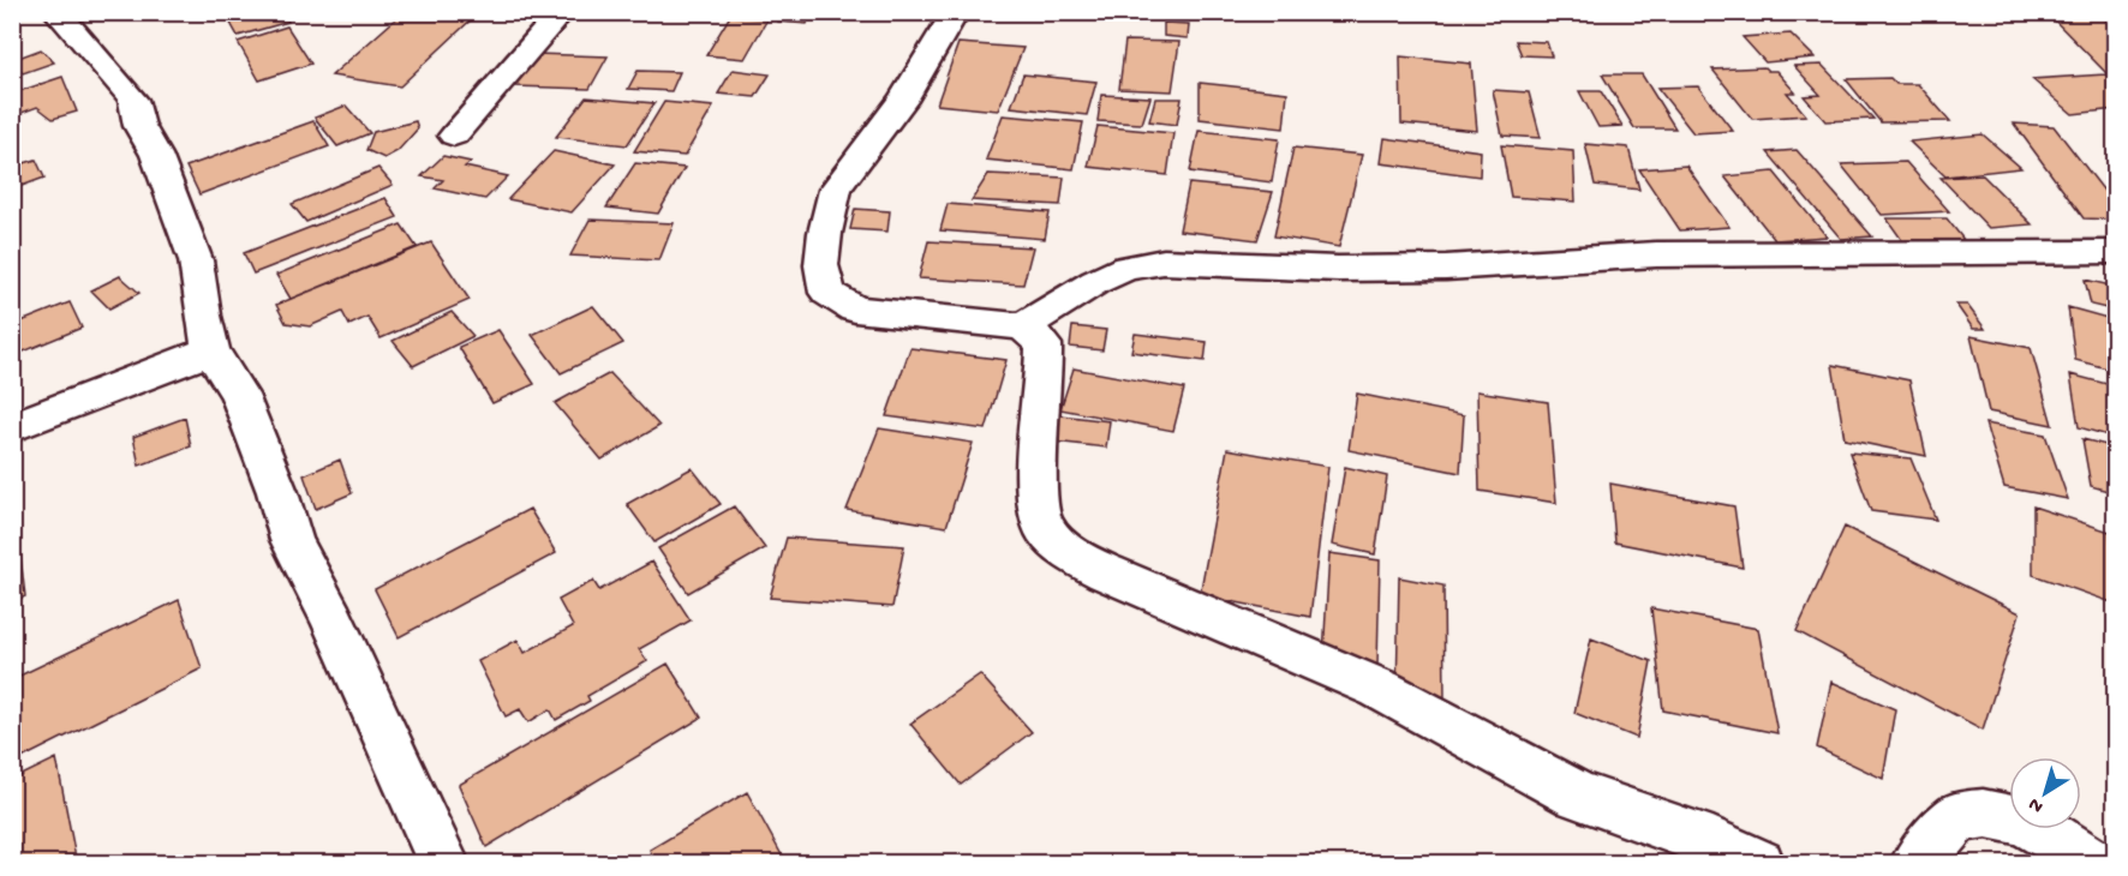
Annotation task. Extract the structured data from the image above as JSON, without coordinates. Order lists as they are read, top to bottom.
{
  "north": "bottom left"
}
